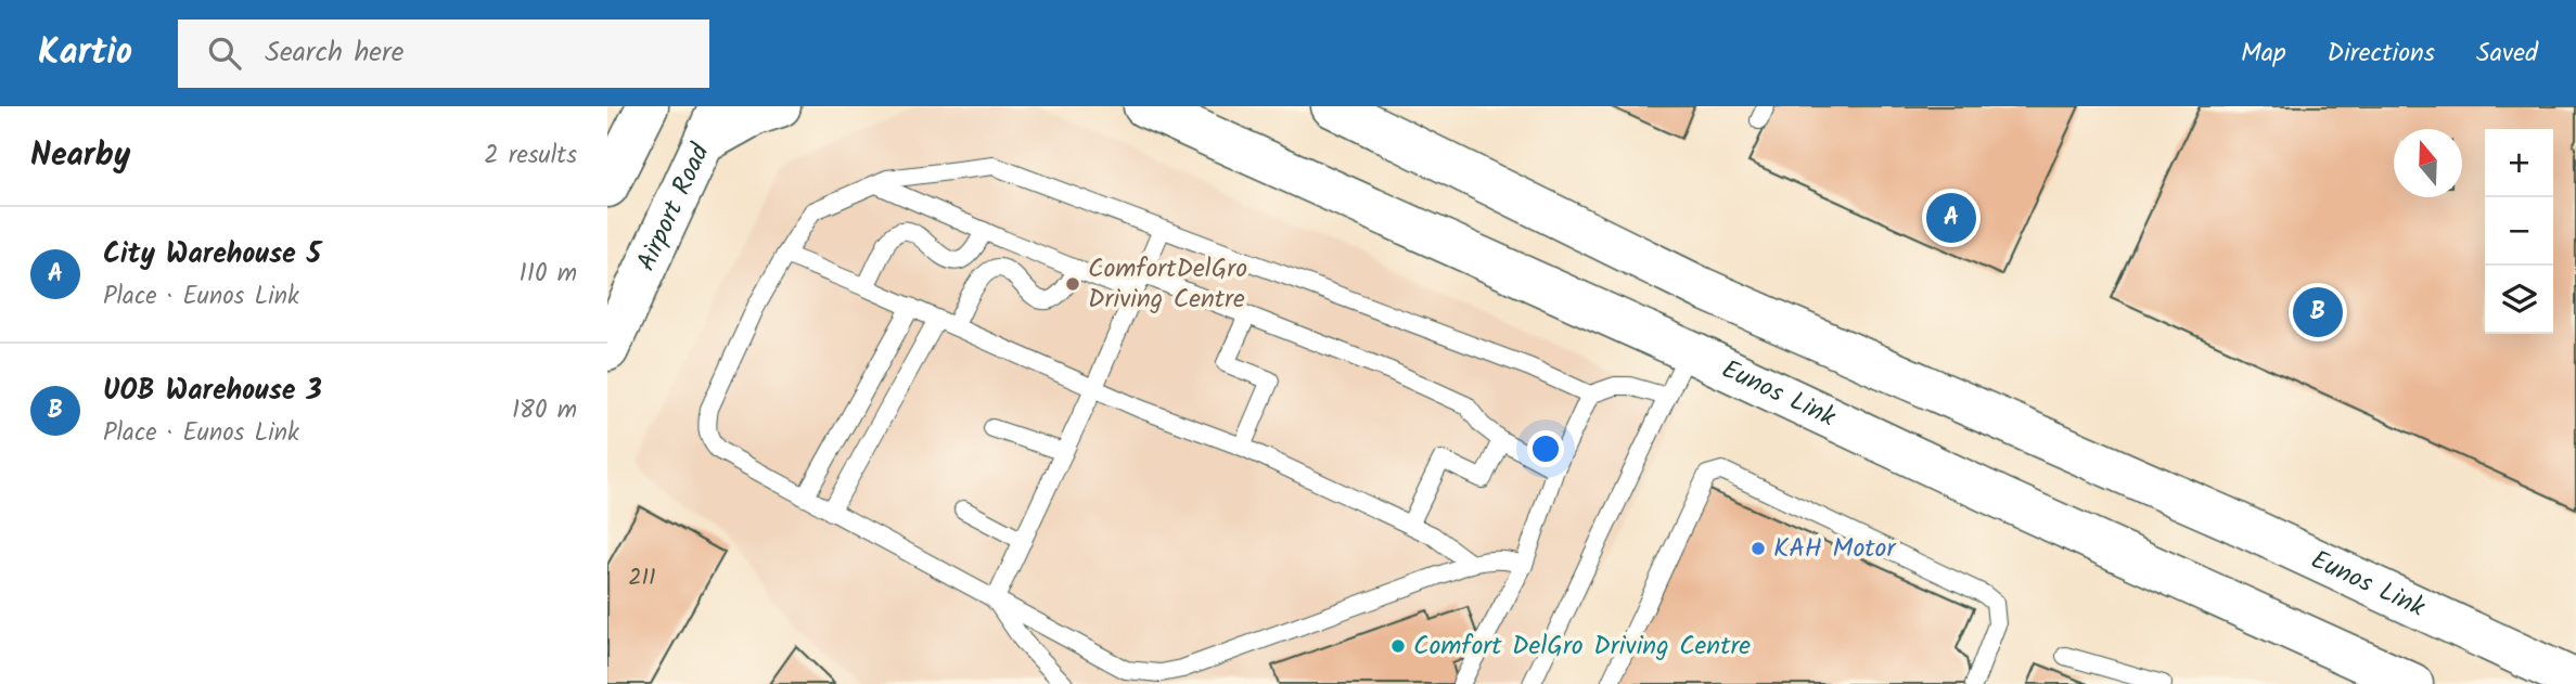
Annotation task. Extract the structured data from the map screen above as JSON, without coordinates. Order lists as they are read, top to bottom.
{
  "streets": {
    "main road": ["Airport Road", "Eunos Link"]
  },
  "places": ["ComfortDelGro Driving Centre", "KAH Motor", "Comfort DelGro Driving Centre"],
  "house_numbers": ["211"],
  "north": "top",
  "page": {
    "header": "Kartio",
    "search": "Search here",
    "nav": ["Map", "Directions", "Saved"],
    "heading": ["Nearby", "2 results"],
    "map_buttons": ["+", "−"],
    "pins": ["A", "B"],
    "list": [
      {
        "mark": "A",
        "name": "City Warehouse 5",
        "note": "Place · Eunos Link",
        "value": "110 m"
      },
      {
        "mark": "B",
        "name": "UOB Warehouse 3",
        "note": "Place · Eunos Link",
        "value": "180 m"
      }
    ]
  }
}
